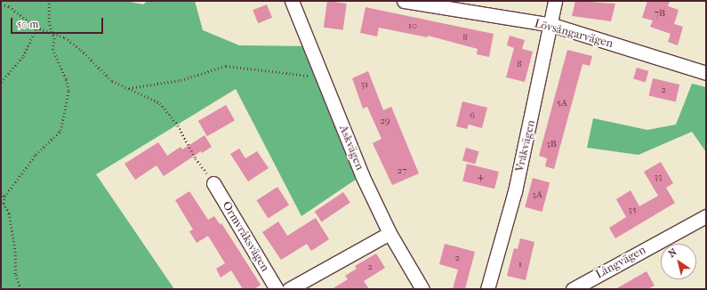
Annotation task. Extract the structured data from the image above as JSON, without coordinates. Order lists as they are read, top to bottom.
{
  "streets": {
    "street": [
      "Lövsångarvägen",
      "Vråkvägen",
      "Askvägen",
      "Ormvråksvägen",
      "Långvägen"
    ]
  },
  "crossings": [
    ["Lövsångarvägen", "Vråkvägen"]
  ],
  "house_numbers": [
    "7B",
    "10",
    "8",
    "8",
    "31",
    "2",
    "5A",
    "6",
    "29",
    "3B",
    "27",
    "4",
    "33",
    "3A",
    "35",
    "2",
    "1",
    "2"
  ],
  "scale_bar": "50 m",
  "north": "top left"
}
